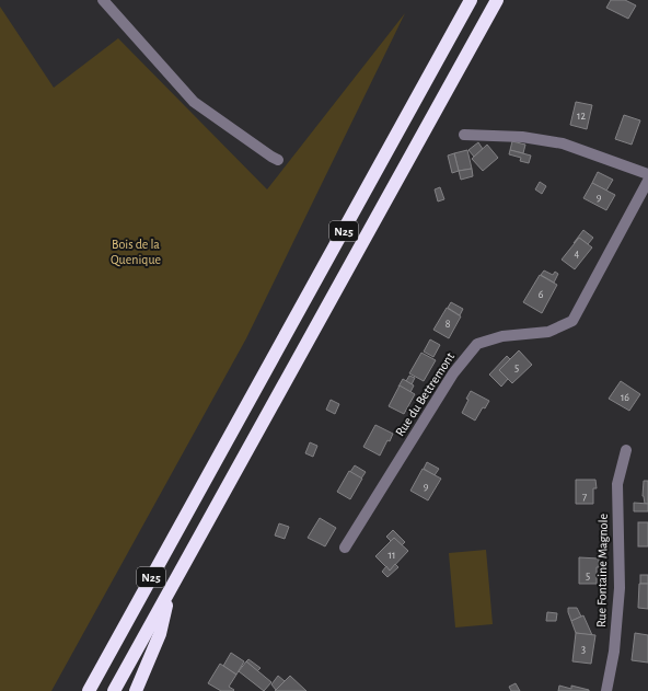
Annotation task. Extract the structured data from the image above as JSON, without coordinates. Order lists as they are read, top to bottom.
{
  "streets": {
    "highway": ["N25"],
    "street": ["Rue du Bettremont", "Rue Fontaine Magnole"]
  },
  "parks": ["Bois de la Quenique"],
  "house_numbers": [
    "12",
    "9",
    "4",
    "6",
    "8",
    "5",
    "16",
    "9",
    "7",
    "11",
    "5",
    "3"
  ]
}
